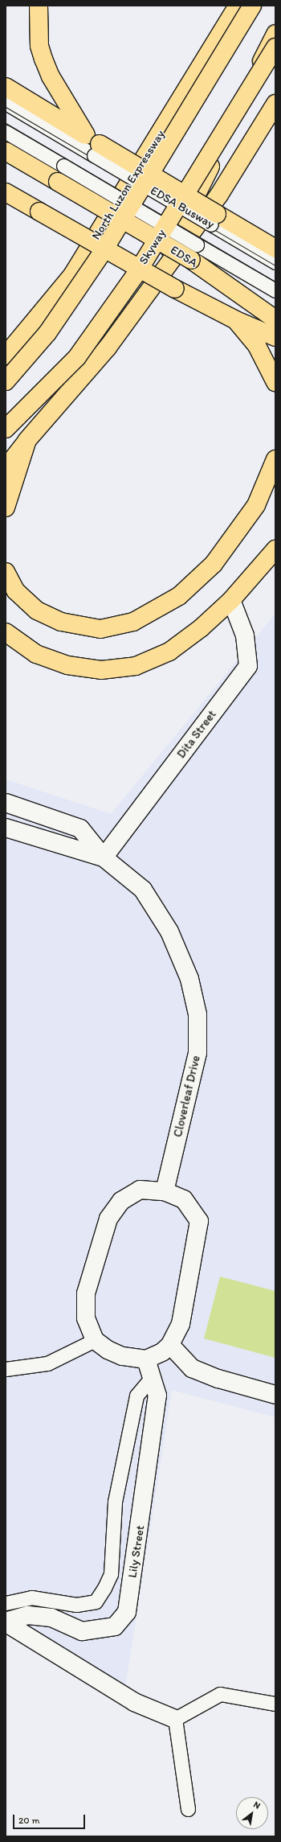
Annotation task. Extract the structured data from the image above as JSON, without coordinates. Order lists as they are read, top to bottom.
{
  "streets": {
    "main road": ["North Luzon Expressway", "Skyway", "EDSA"],
    "street": ["Dita Street", "Cloverleaf Drive", "Lily Street"],
    "lane": ["EDSA Busway"]
  },
  "crossings": [
    ["EDSA Busway", "EDSA"],
    ["Dita Street", "Cloverleaf Drive"]
  ],
  "scale_bar": "20 m",
  "north": "top right"
}
